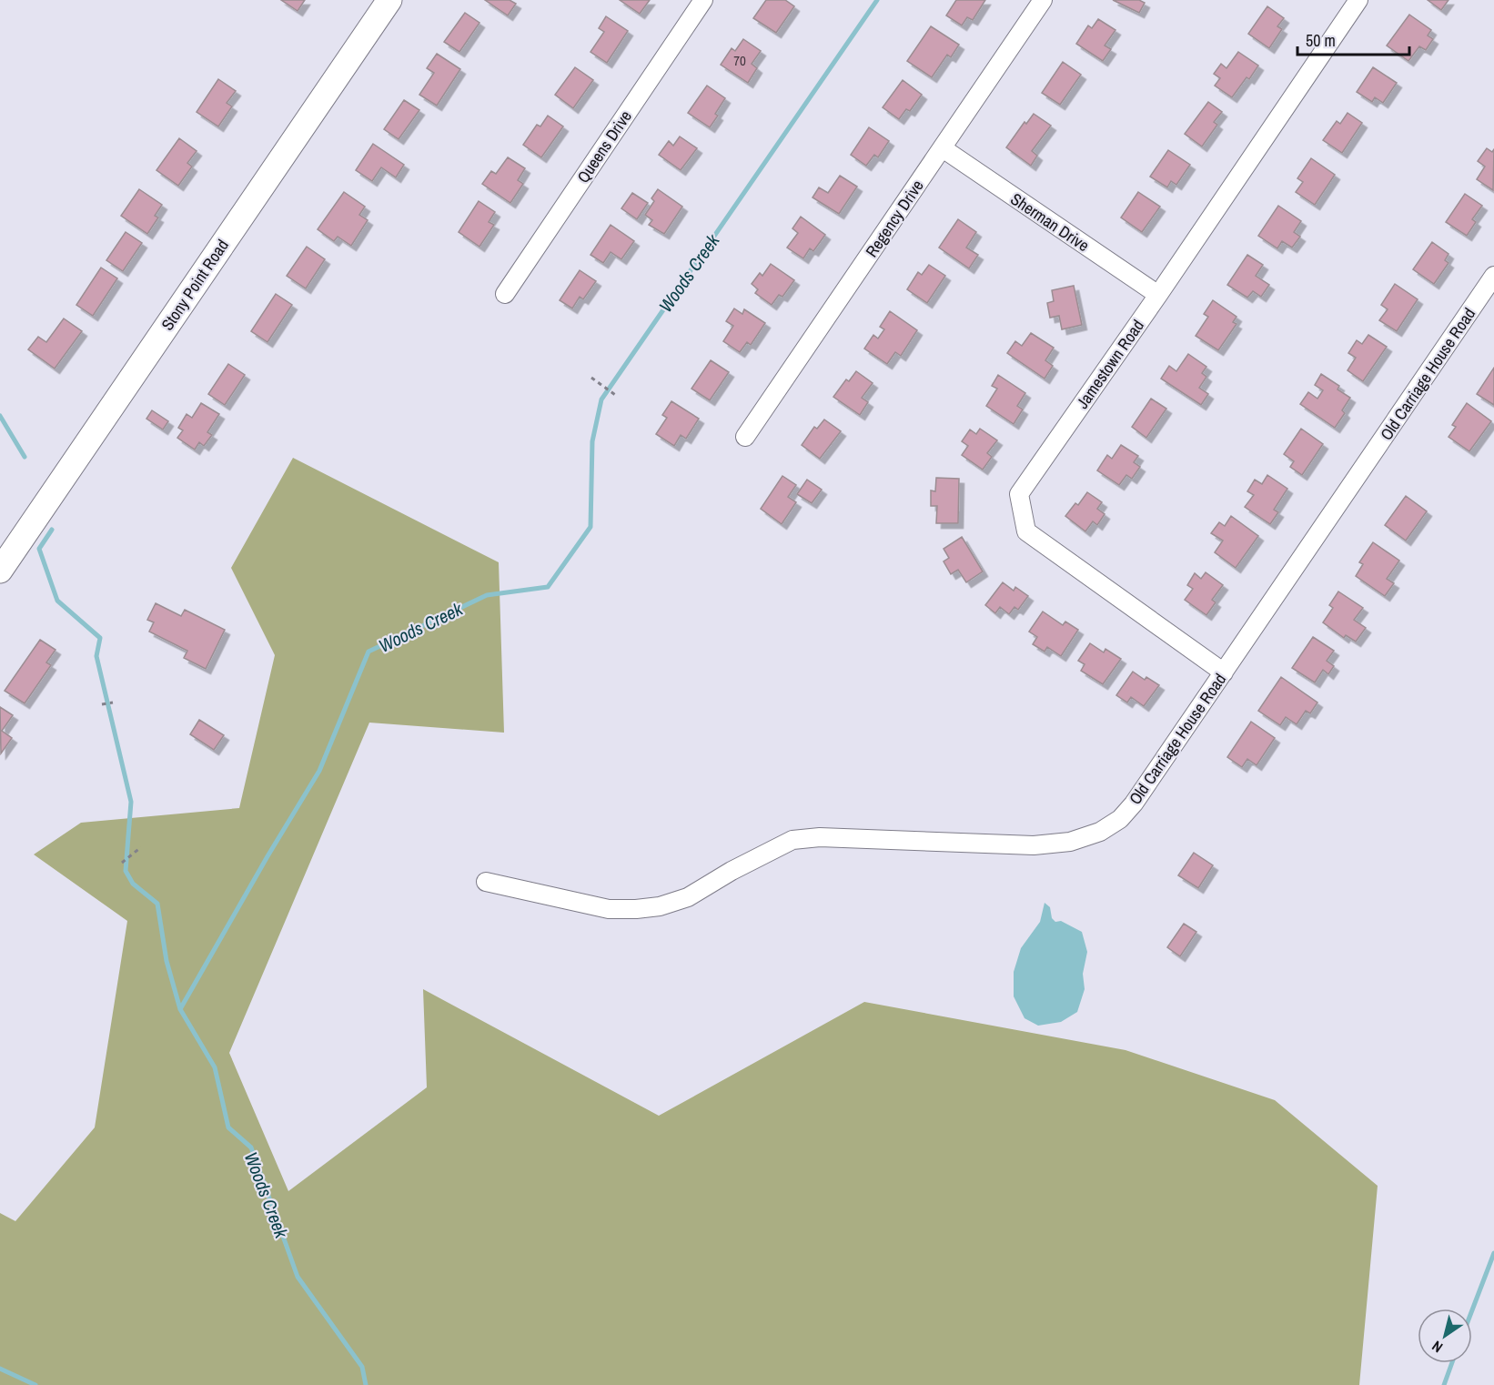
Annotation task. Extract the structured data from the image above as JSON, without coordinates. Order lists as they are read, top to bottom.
{
  "streets": {
    "street": [
      "Queens Drive",
      "Regency Drive",
      "Sherman Drive",
      "Stony Point Road",
      "Jamestown Road",
      "Old Carriage House Road"
    ]
  },
  "crossings": [
    ["Regency Drive", "Sherman Drive"],
    ["Sherman Drive", "Jamestown Road"],
    ["Jamestown Road", "Old Carriage House Road"]
  ],
  "water": ["Woods Creek"],
  "house_numbers": ["70"],
  "scale_bar": "50 m",
  "north": "bottom left"
}
